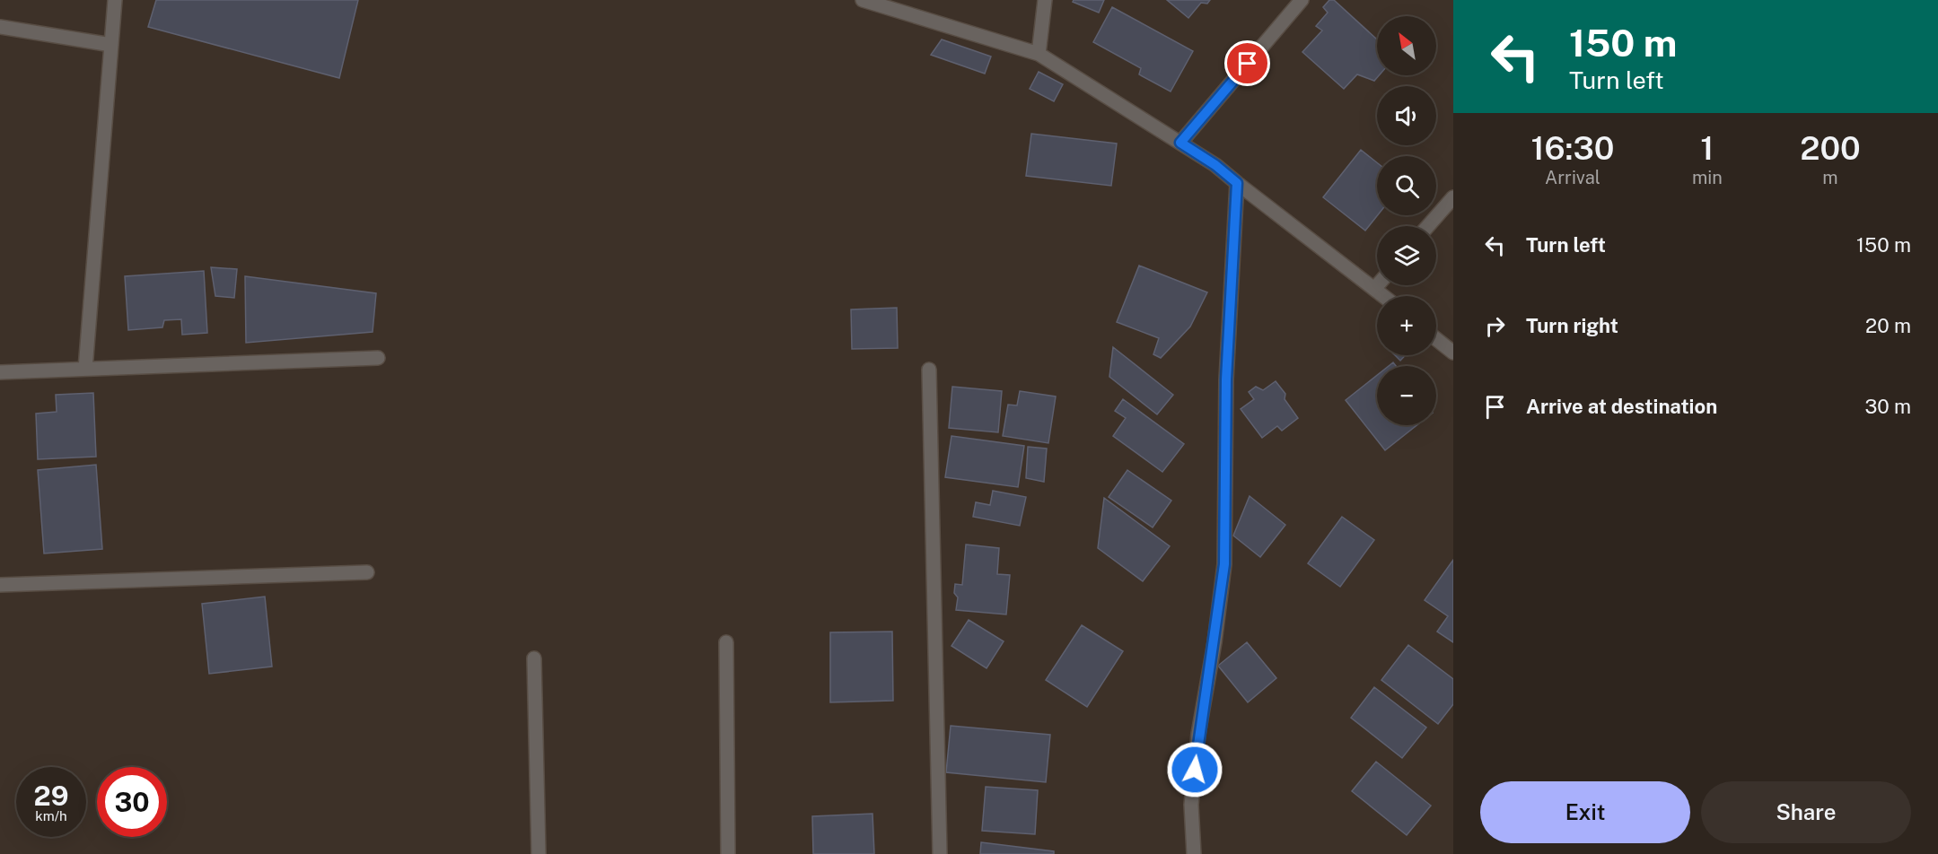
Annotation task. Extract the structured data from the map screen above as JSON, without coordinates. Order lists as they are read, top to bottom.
{
  "north": "top left",
  "page": {
    "turn": ["150 m", "Turn left"],
    "map_buttons": ["+", "−"],
    "eta": [
      "16:30",
      "Arrival",
      "1",
      "min",
      "200",
      "m"
    ],
    "list": [
      {
        "name": "Turn left",
        "value": "150 m"
      },
      {
        "name": "Turn right",
        "value": "20 m"
      },
      {
        "name": "Arrive at destination",
        "value": "30 m"
      }
    ],
    "speed": "29 km/h",
    "limit": "30",
    "buttons": ["Exit", "Share"]
  }
}
